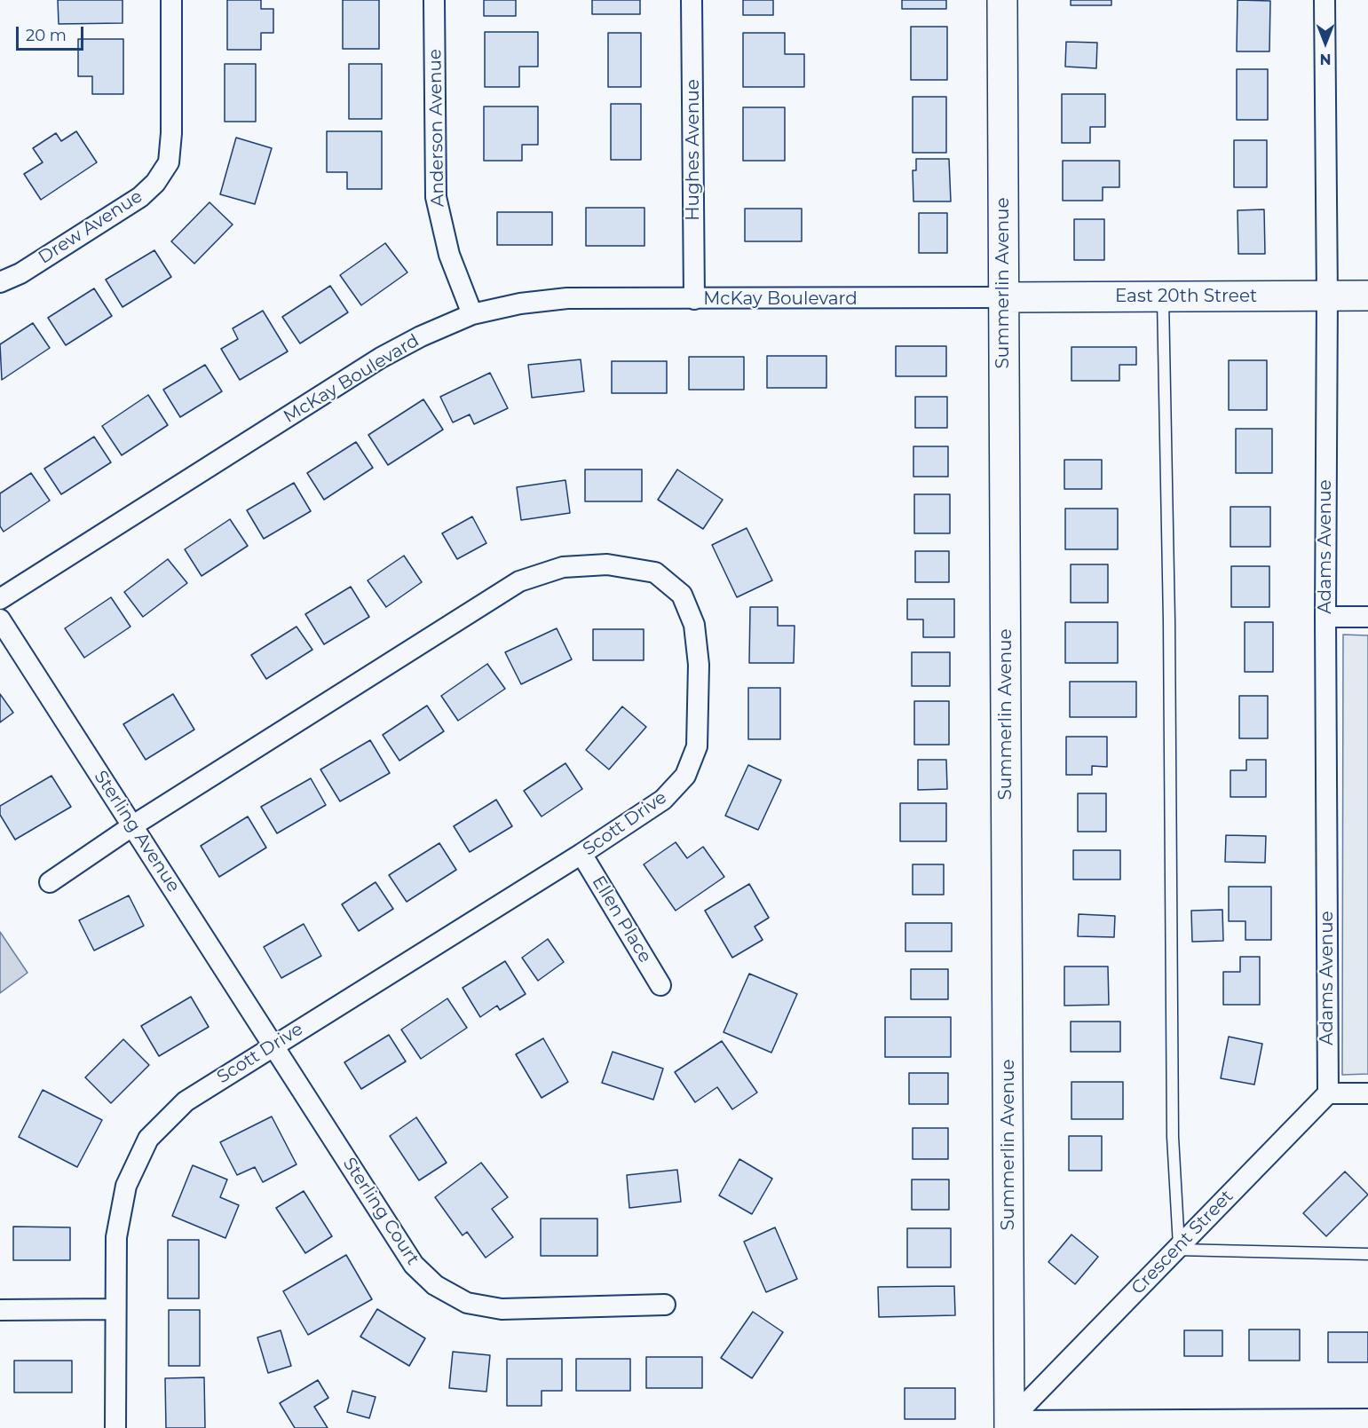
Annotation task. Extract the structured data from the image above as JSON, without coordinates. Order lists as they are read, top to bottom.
{
  "streets": {
    "street": [
      "Anderson Avenue",
      "Hughes Avenue",
      "Drew Avenue",
      "Summerlin Avenue",
      "East 20th Street",
      "McKay Boulevard",
      "Adams Avenue",
      "Scott Drive",
      "Sterling Avenue",
      "Ellen Place",
      "Sterling Court",
      "Crescent Street"
    ]
  },
  "crossings": [
    ["Anderson Avenue", "McKay Boulevard"],
    ["Hughes Avenue", "McKay Boulevard"],
    ["Summerlin Avenue", "East 20th Street"],
    ["Summerlin Avenue", "McKay Boulevard"],
    ["Summerlin Avenue", "Crescent Street"],
    ["East 20th Street", "McKay Boulevard"],
    ["East 20th Street", "Adams Avenue"],
    ["Adams Avenue", "Crescent Street"],
    ["Scott Drive", "Sterling Avenue"],
    ["Scott Drive", "Ellen Place"],
    ["Scott Drive", "Sterling Court"],
    ["Sterling Avenue", "Sterling Court"]
  ],
  "scale_bar": "20 m",
  "north": "bottom"
}
